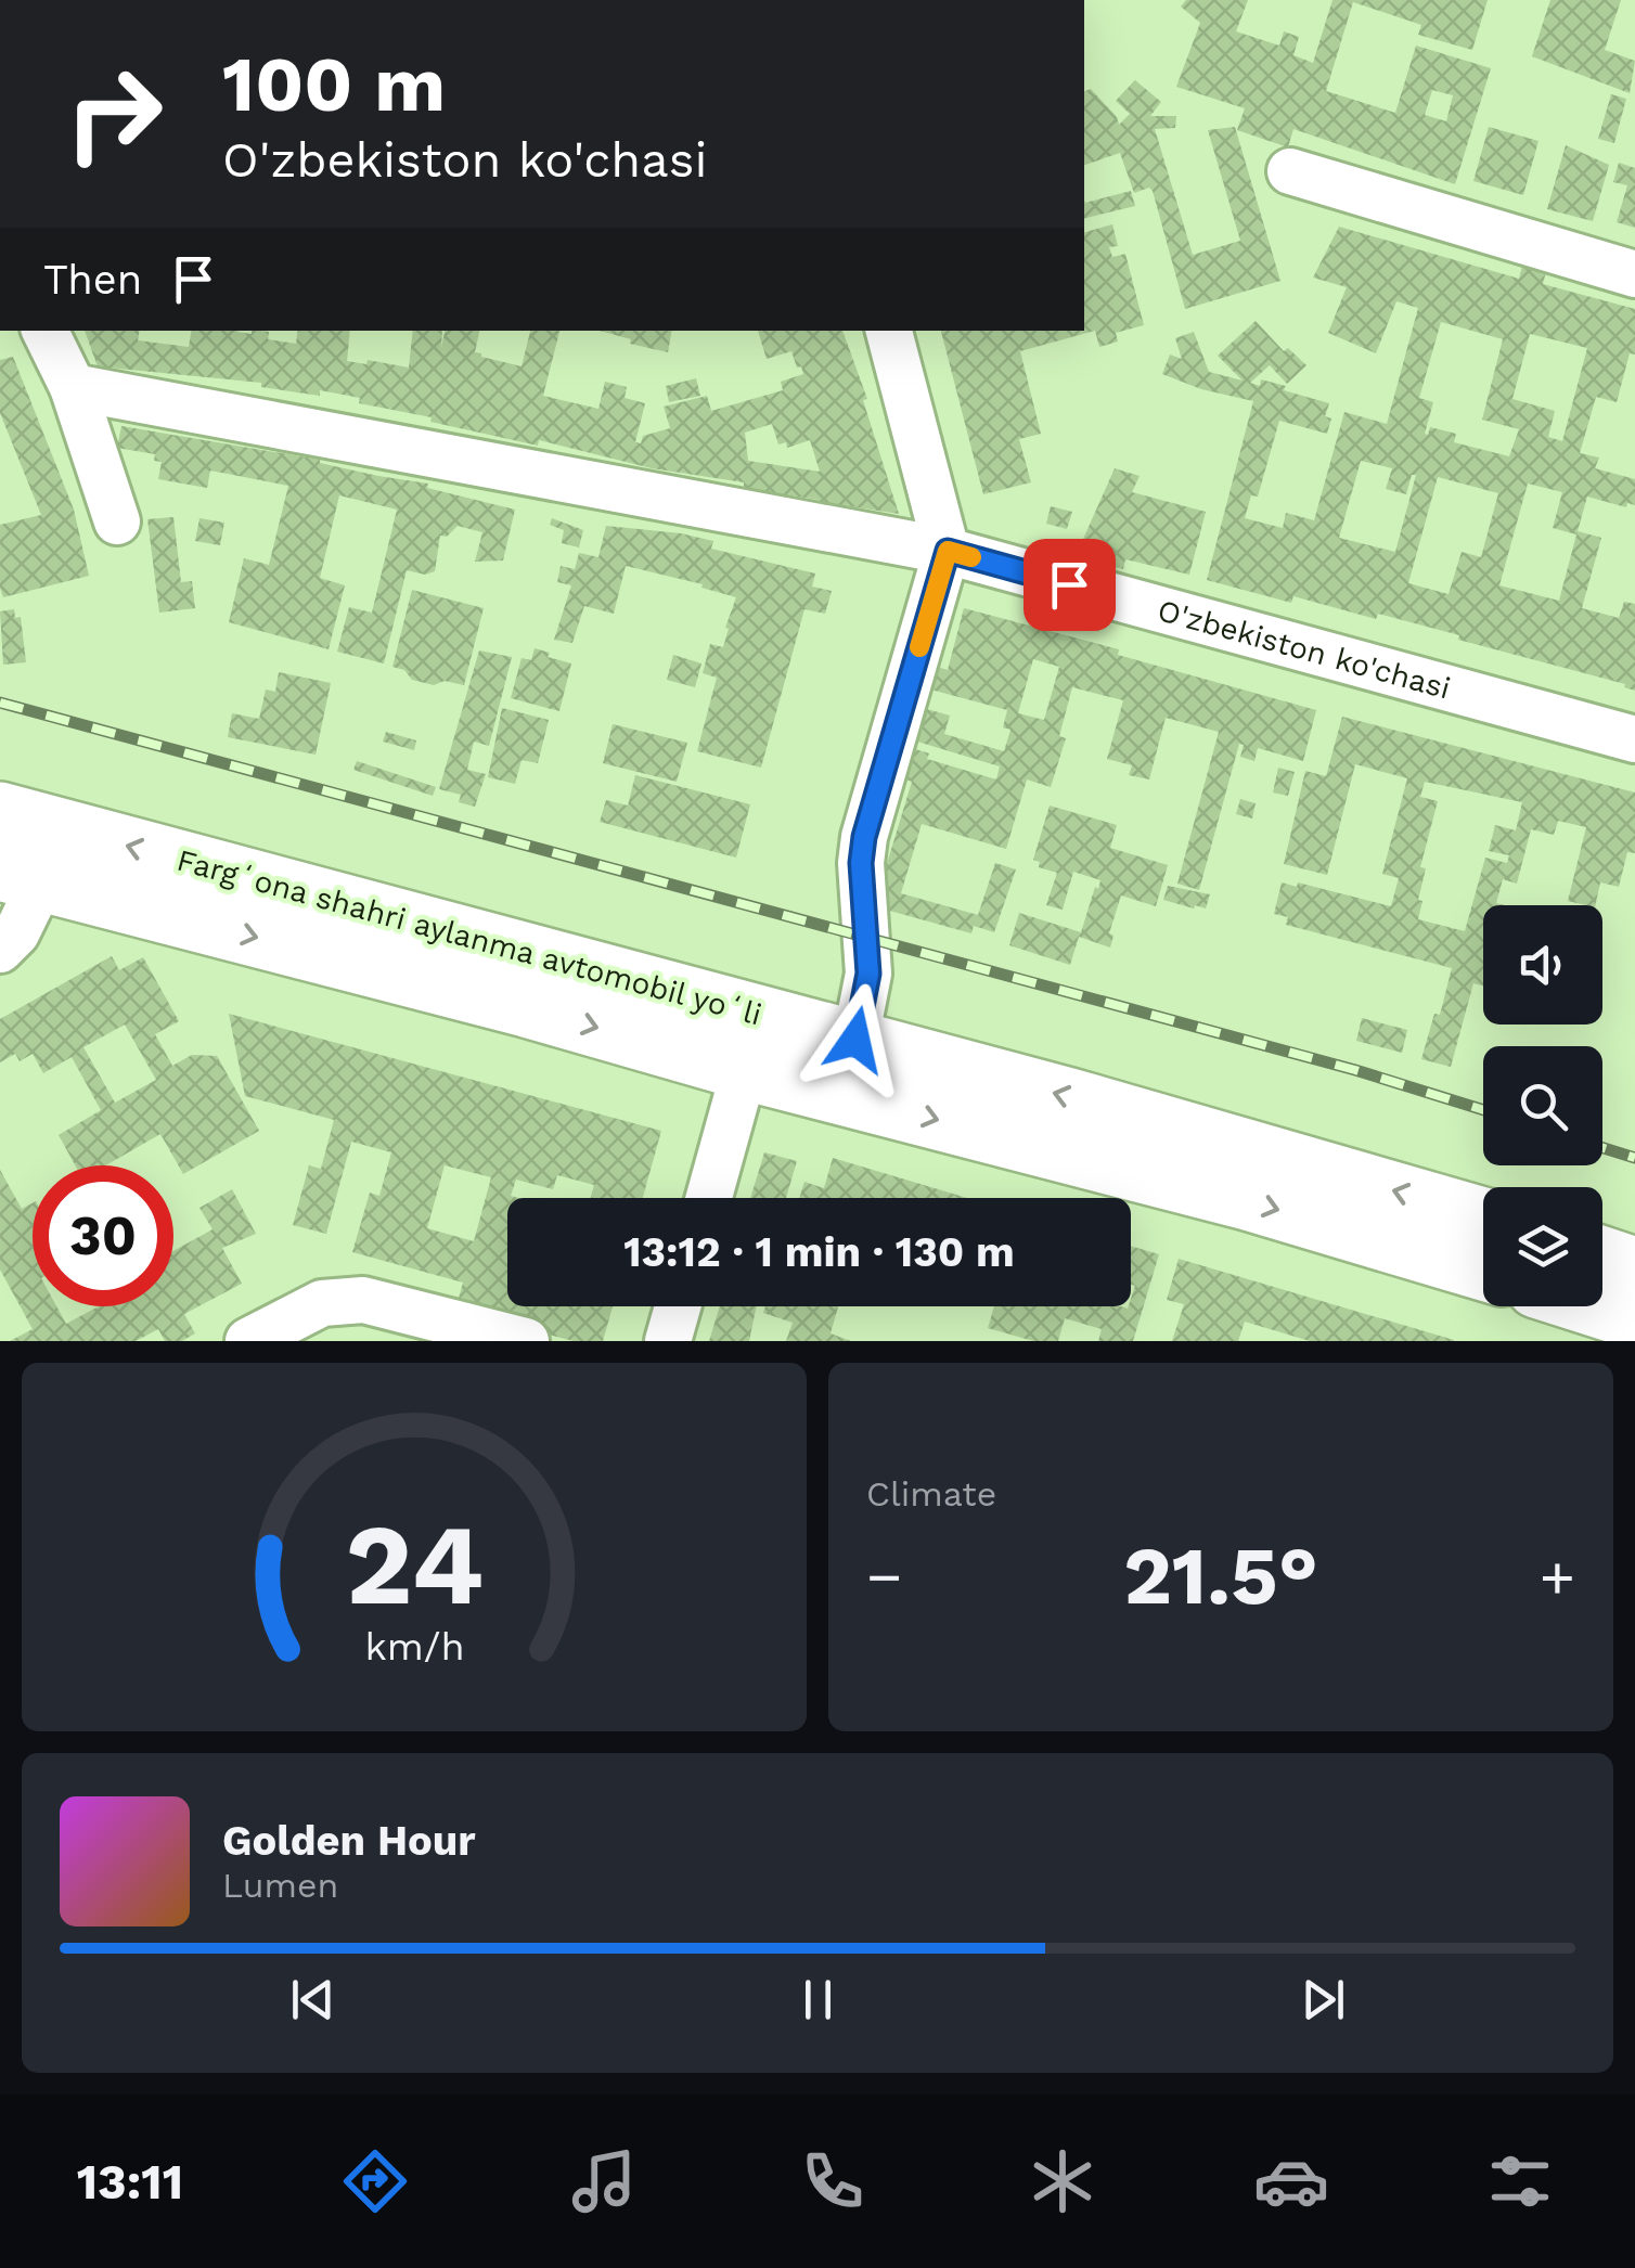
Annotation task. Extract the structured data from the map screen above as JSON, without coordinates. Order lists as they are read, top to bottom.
{
  "streets": {
    "highway": ["Fargʻona shahri aylanma avtomobil yoʻli"],
    "street": ["O'zbekiston ko'chasi"]
  },
  "page": {
    "turn": ["100 m", "O'zbekiston ko'chasi"],
    "then": "Then",
    "limit": "30",
    "trip": "13:12 · 1 min · 130 m",
    "tile": "Climate",
    "heat": ["−", "21.5°", "+"],
    "song": ["Golden Hour", "Lumen"],
    "tabs": "13:11",
    "gauge": ["24", "km/h"]
  }
}
